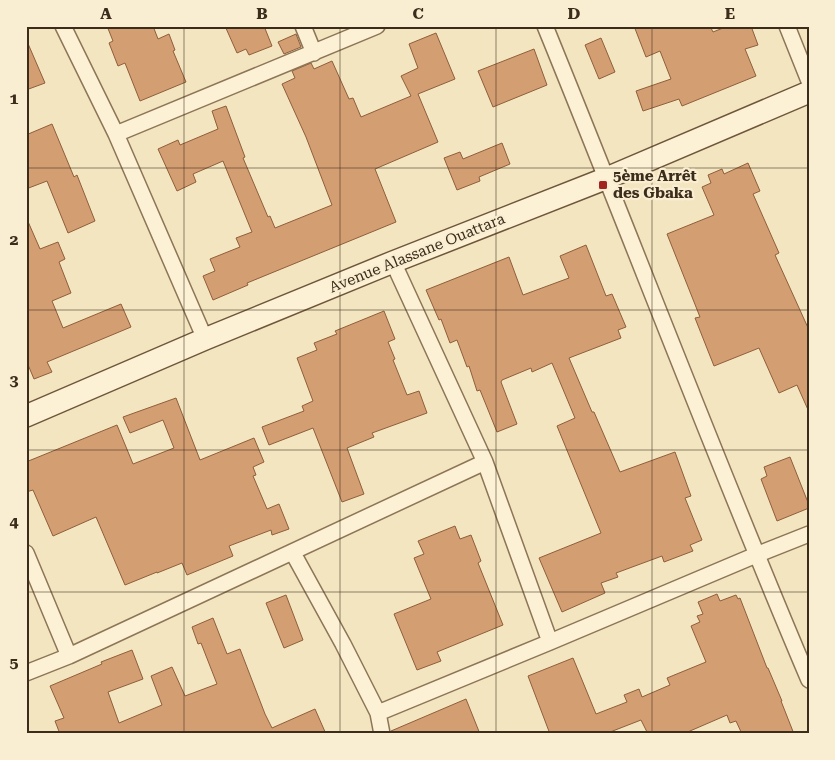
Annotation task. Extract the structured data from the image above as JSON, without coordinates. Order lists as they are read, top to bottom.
{
  "streets": {
    "street": ["Avenue Alassane Ouattara"]
  },
  "places": {
    "transit": ["5ème Arrêt des Gbaka"]
  },
  "grid": {
    "columns": [
      "A",
      "B",
      "C",
      "D",
      "E"
    ],
    "rows": [
      "1",
      "2",
      "3",
      "4",
      "5"
    ]
  }
}
